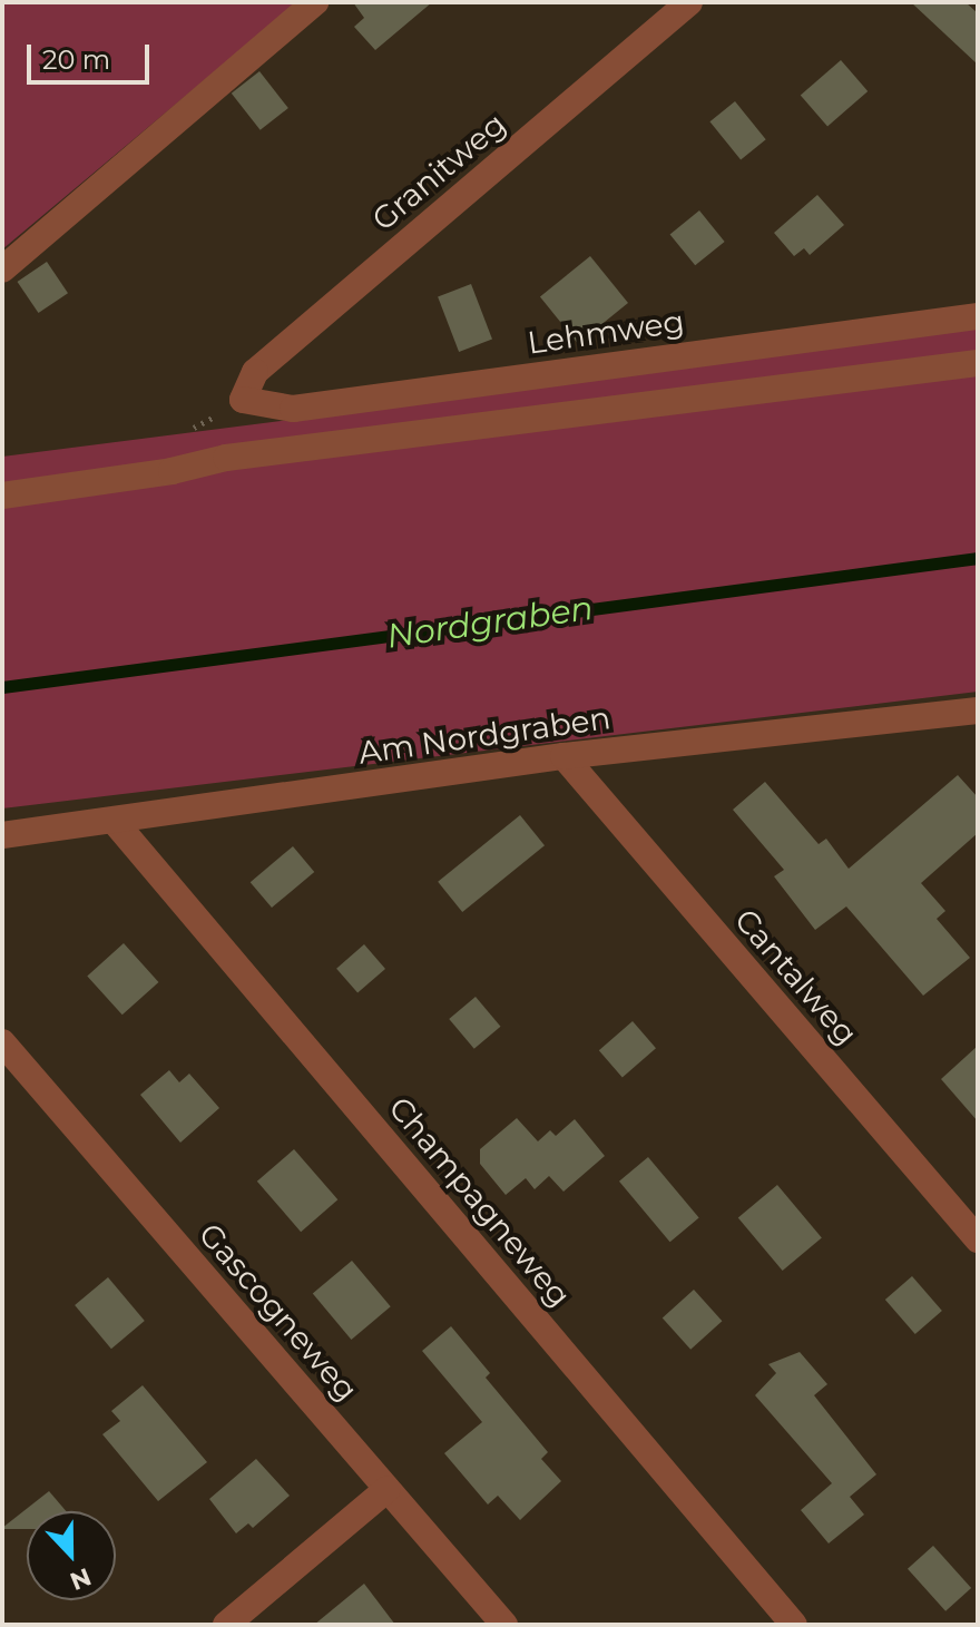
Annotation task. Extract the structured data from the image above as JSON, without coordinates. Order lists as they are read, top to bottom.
{
  "streets": {
    "lane": [
      "Granitweg",
      "Lehmweg",
      "Am Nordgraben",
      "Cantalweg",
      "Champagneweg",
      "Gascogneweg"
    ]
  },
  "crossings": [
    ["Granitweg", "Lehmweg"],
    ["Am Nordgraben", "Cantalweg"],
    ["Am Nordgraben", "Champagneweg"]
  ],
  "water": ["Nordgraben"],
  "scale_bar": "20 m",
  "north": "bottom"
}
